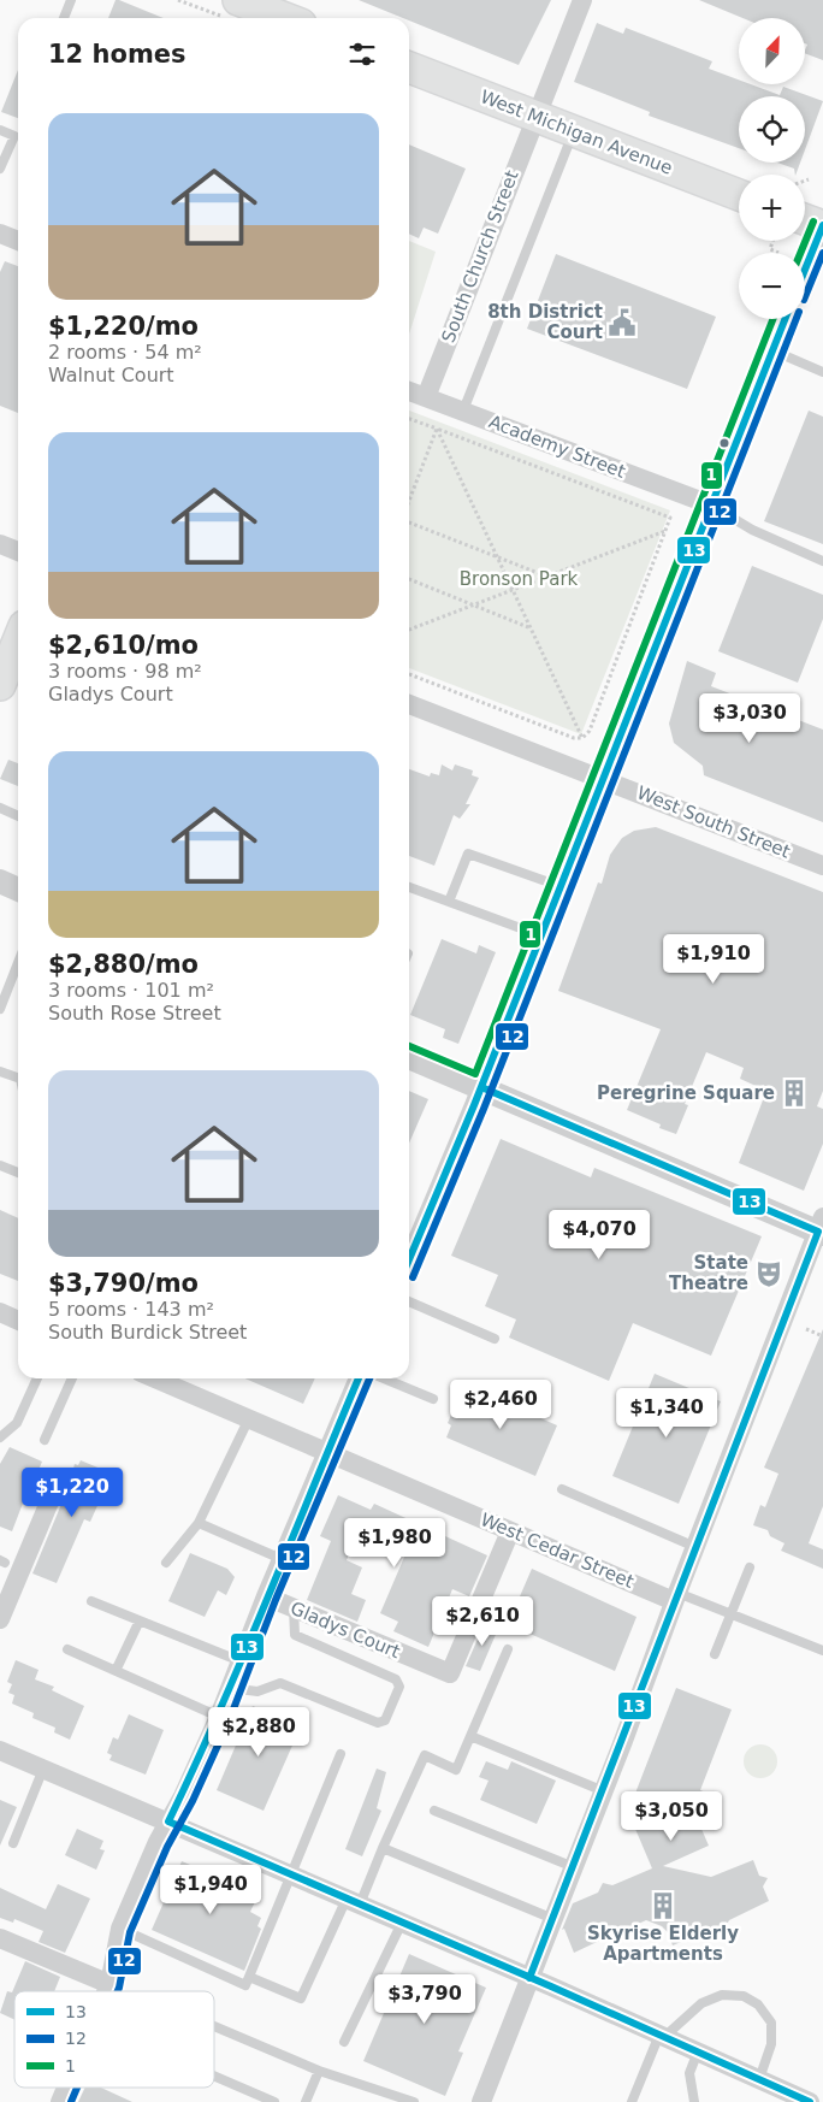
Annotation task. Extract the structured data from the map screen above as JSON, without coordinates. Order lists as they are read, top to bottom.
{
  "streets": {
    "main road": ["West Michigan Avenue"],
    "street": [
      "South Church Street",
      "Academy Street",
      "West South Street",
      "West Cedar Street",
      "Gladys Court"
    ]
  },
  "crossings": [
    ["West Michigan Avenue", "South Church Street"],
    ["South Church Street", "Academy Street"],
    ["West Cedar Street", "Gladys Court"]
  ],
  "parks": ["Bronson Park"],
  "places": {
    "public building": ["8th District Court"],
    "building": ["Peregrine Square", "Skyrise Elderly Apartments"],
    "theatre": ["State Theatre"]
  },
  "lines": ["transit line 1", "transit line 13", "transit line 12"],
  "legend": ["13", "12", "1"],
  "north": "top right",
  "page": {
    "map_buttons": ["+", "−"],
    "heading": "12 homes",
    "list": [
      {
        "name": "$1,220/mo",
        "note": "2 rooms · 54 m² · Walnut Court"
      },
      {
        "name": "$2,610/mo",
        "note": "3 rooms · 98 m² · Gladys Court"
      },
      {
        "name": "$2,880/mo",
        "note": "3 rooms · 101 m² · South Rose Street"
      },
      {
        "name": "$3,790/mo",
        "note": "5 rooms · 143 m² · South Burdick Street"
      }
    ],
    "price": [
      "$3,030",
      "$1,910",
      "$4,070",
      "$2,460",
      "$1,340",
      "$1,220",
      "$1,980",
      "$2,610",
      "$2,880",
      "$3,050",
      "$1,940",
      "$3,790"
    ]
  }
}
